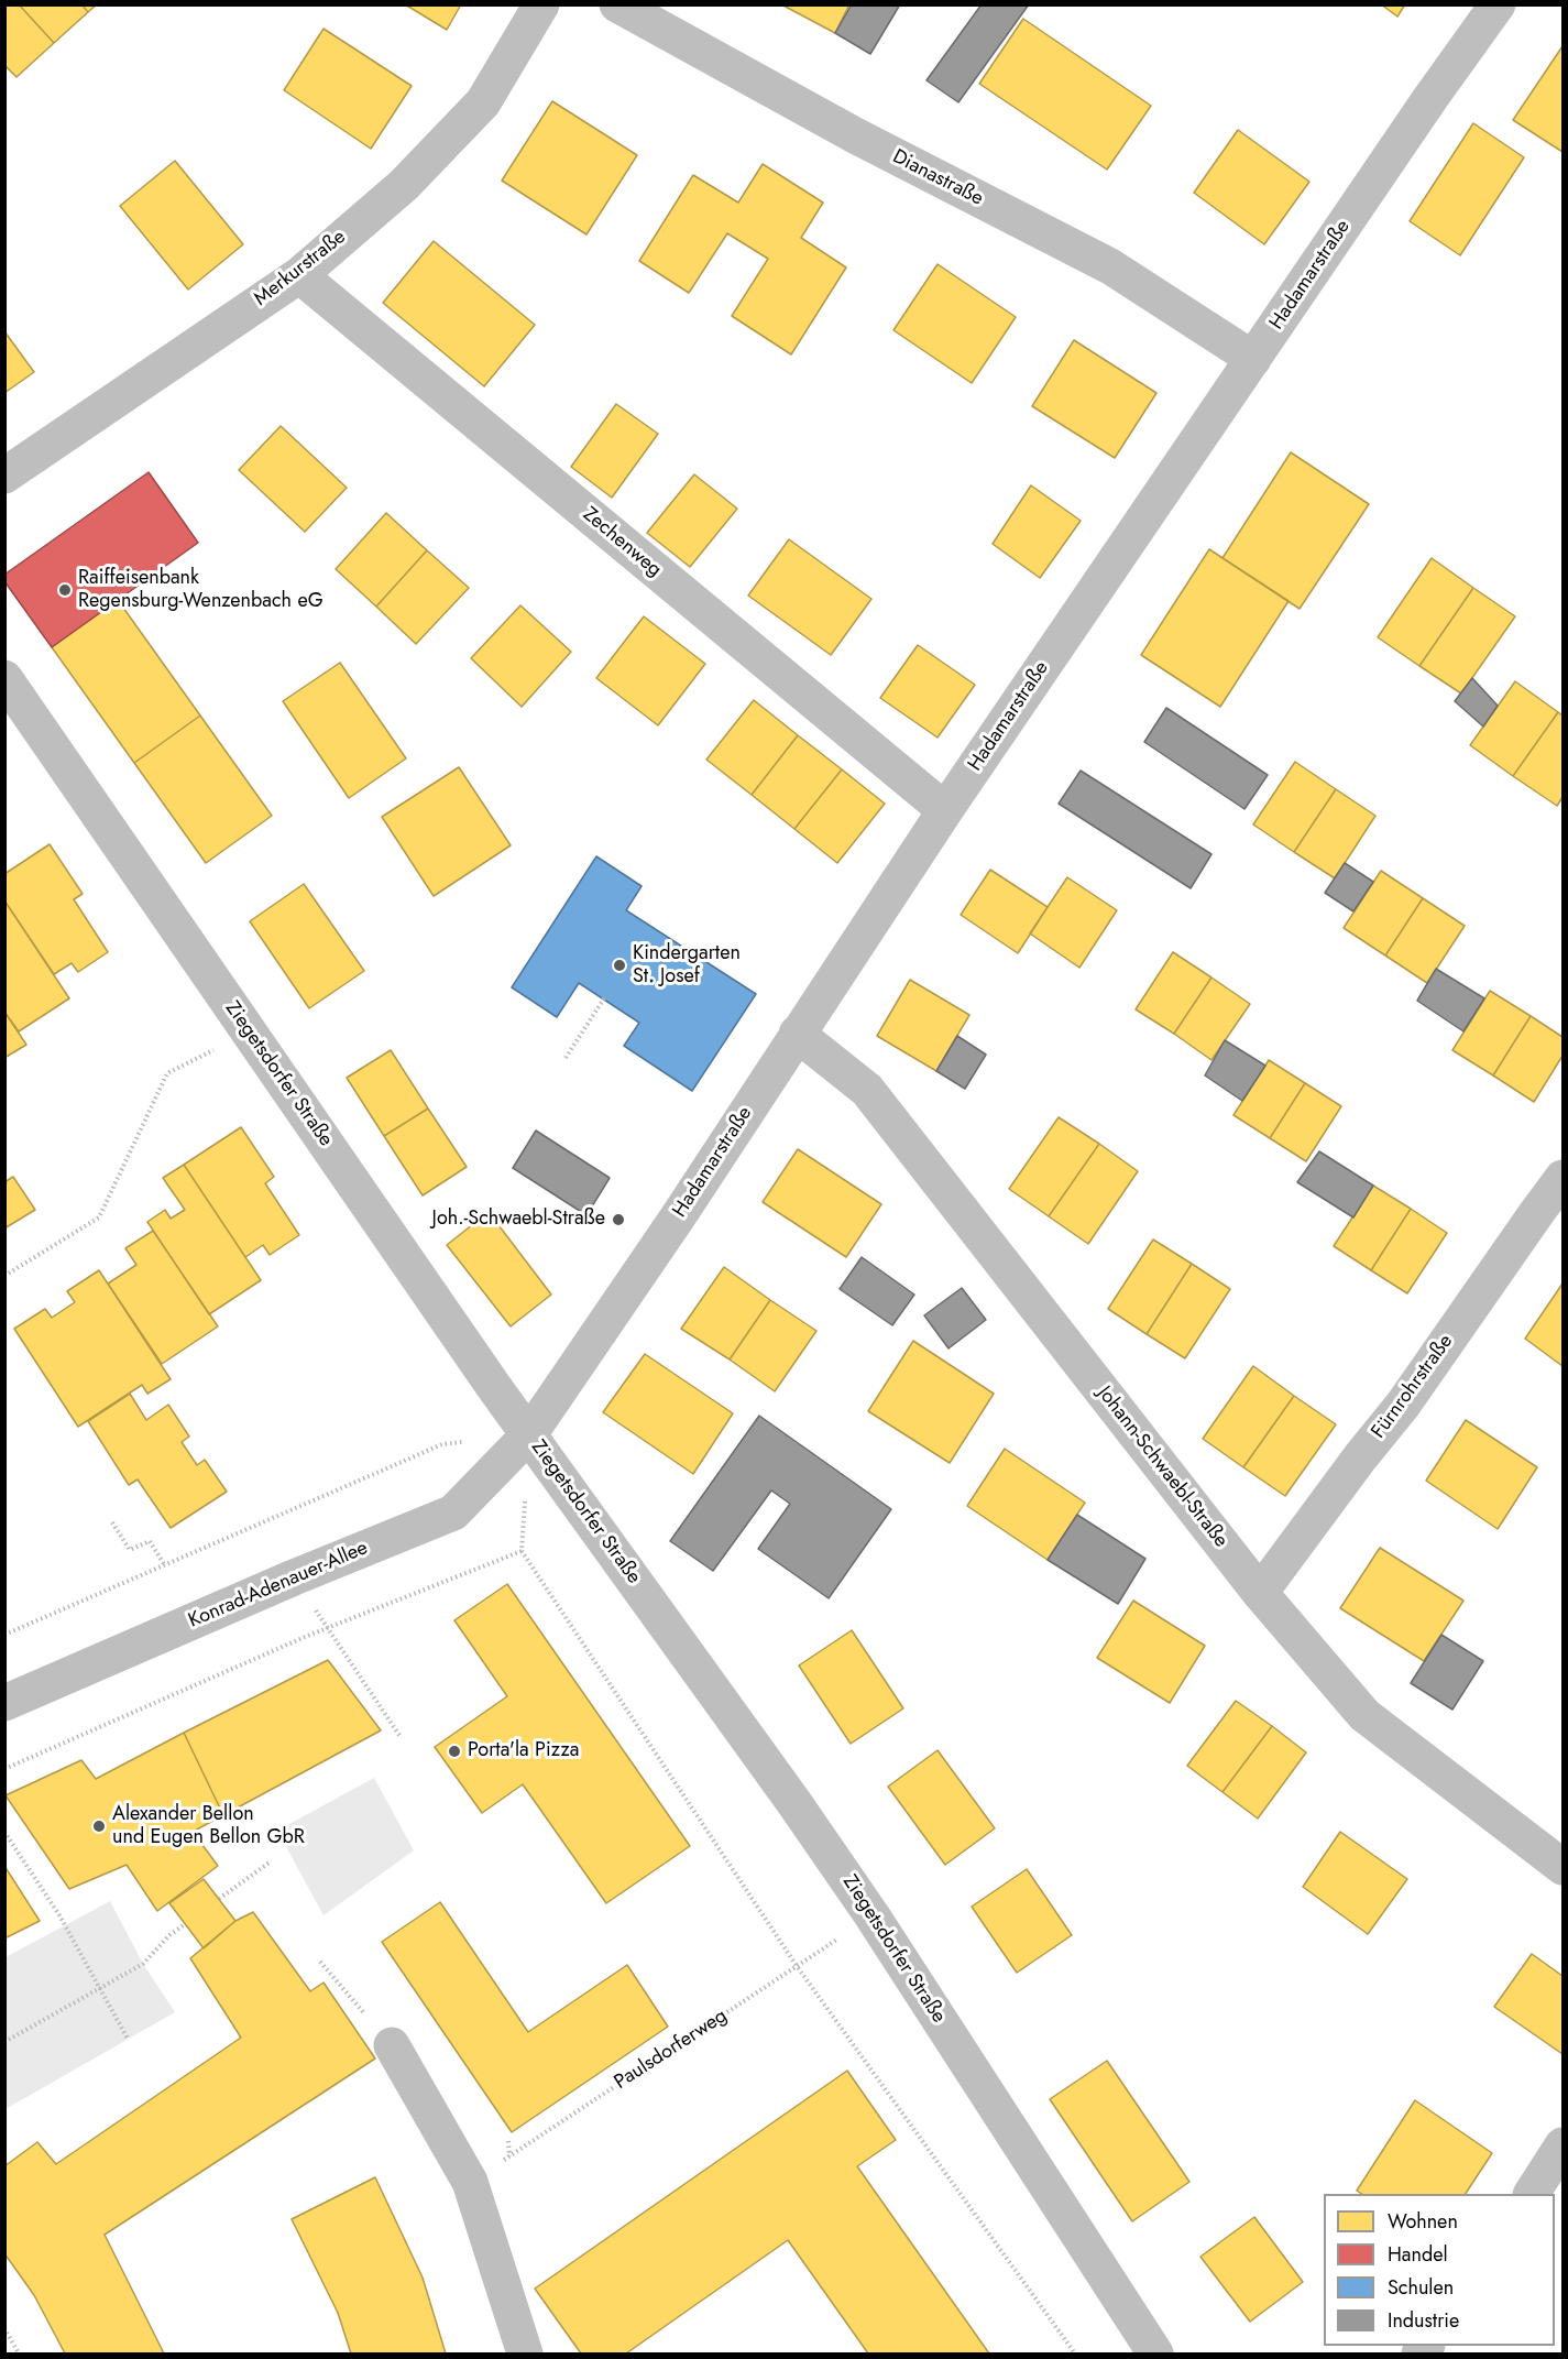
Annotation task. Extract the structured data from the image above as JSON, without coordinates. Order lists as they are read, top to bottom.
{
  "streets": {
    "street": [
      "Dianastraße",
      "Merkurstraße",
      "Hadamarstraße",
      "Zechenweg",
      "Ziegetsdorfer Straße",
      "Fürnrohrstraße",
      "Johann-Schwaebl-Straße",
      "Konrad-Adenauer-Allee"
    ],
    "path": ["Paulsdorferweg"]
  },
  "crossings": [
    ["Dianastraße", "Hadamarstraße"],
    ["Merkurstraße", "Zechenweg"],
    ["Hadamarstraße", "Zechenweg"],
    ["Hadamarstraße", "Ziegetsdorfer Straße"],
    ["Hadamarstraße", "Johann-Schwaebl-Straße"],
    ["Hadamarstraße", "Konrad-Adenauer-Allee"],
    ["Ziegetsdorfer Straße", "Konrad-Adenauer-Allee"],
    ["Ziegetsdorfer Straße", "Paulsdorferweg"],
    ["Fürnrohrstraße", "Johann-Schwaebl-Straße"]
  ],
  "places": [
    "Raiffeisenbank Regensburg-Wenzenbach eG",
    "Kindergarten St. Josef",
    "Joh.-Schwaebl-Straße",
    "Porta'la Pizza",
    "Alexander Bellon und Eugen Bellon GbR"
  ],
  "legend": [
    "Wohnen",
    "Handel",
    "Schulen",
    "Industrie"
  ]
}
